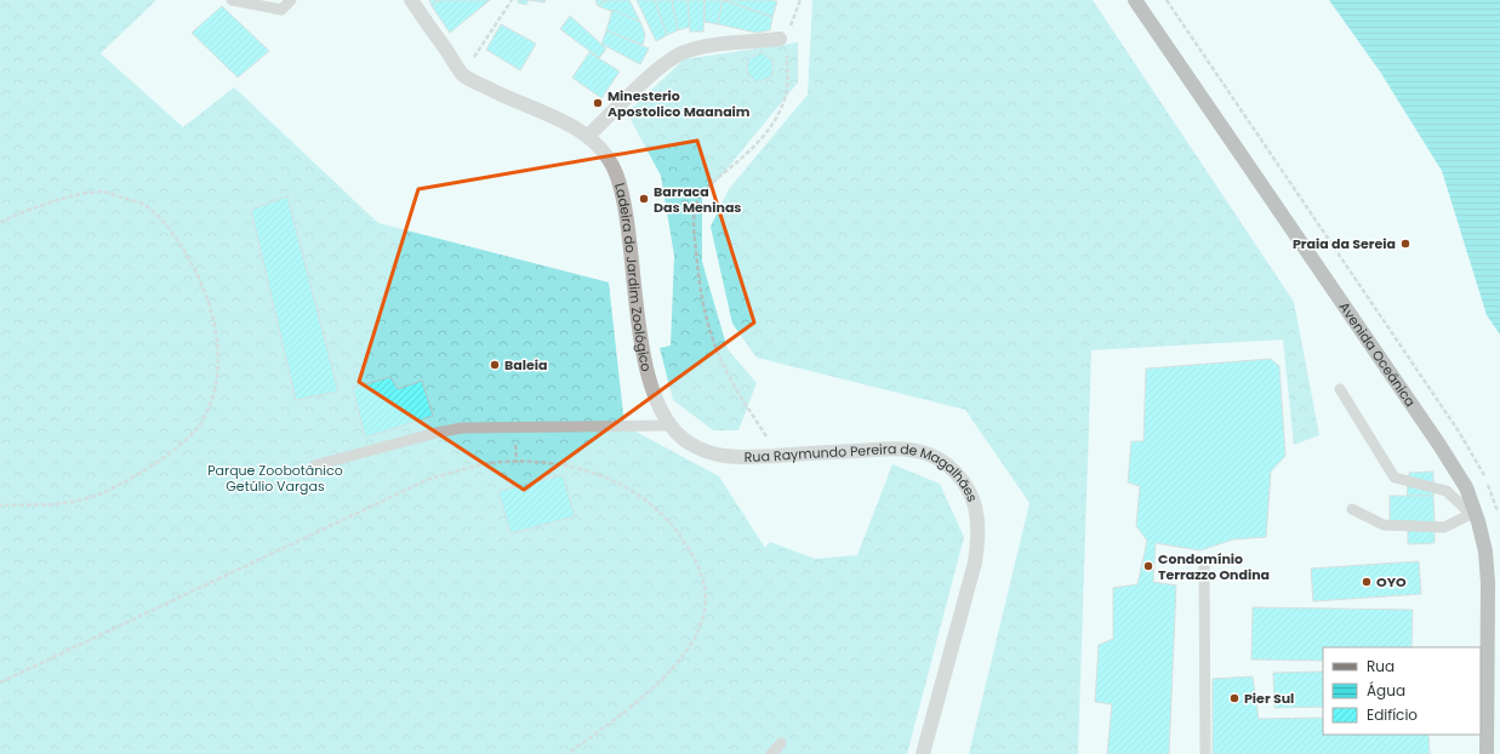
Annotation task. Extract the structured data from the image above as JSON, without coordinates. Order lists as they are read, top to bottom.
{
  "streets": {
    "main road": ["Avenida Oceânica"],
    "street": ["Ladeira do Jardim Zoológico", "Rua Raymundo Pereira de Magalhães"]
  },
  "crossings": [
    ["Ladeira do Jardim Zoológico", "Rua Raymundo Pereira de Magalhães"]
  ],
  "parks": ["Parque Zoobotânico Getúlio Vargas"],
  "places": [
    "Minesterio Apostolico Maanaim",
    "Barraca Das Meninas",
    "Praia da Sereia",
    "Baleia",
    "Condomínio Terrazzo Ondina",
    "OYO",
    "Pier Sul"
  ],
  "legend": ["Rua", "Água", "Edifício"]
}
